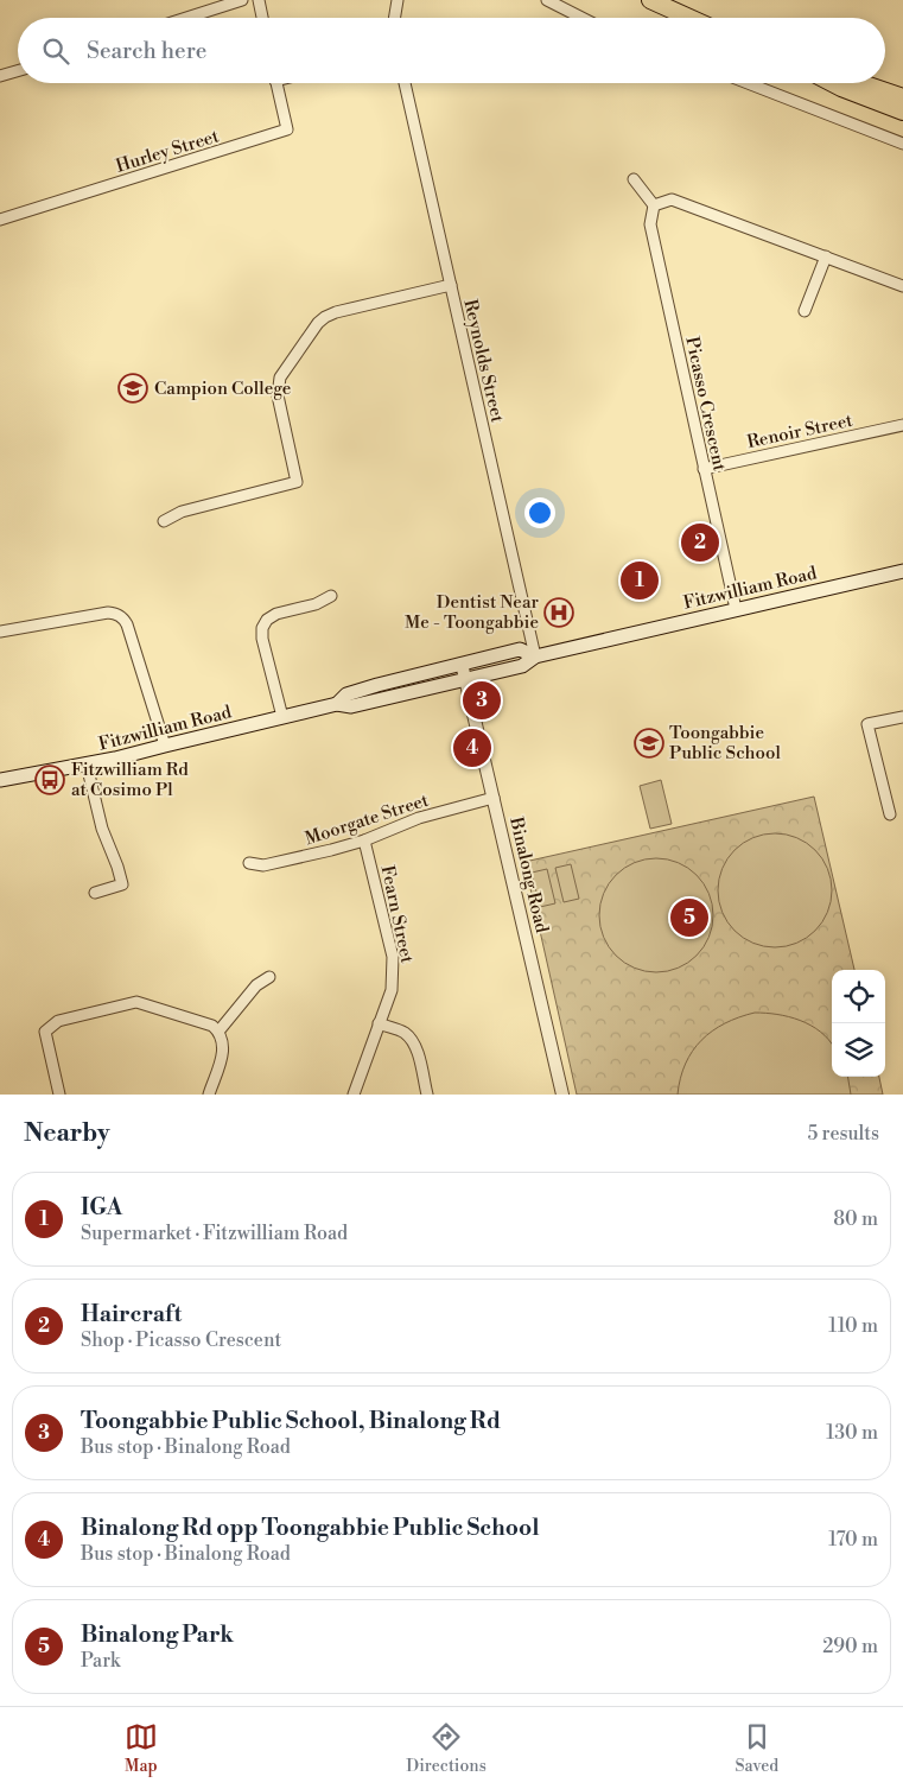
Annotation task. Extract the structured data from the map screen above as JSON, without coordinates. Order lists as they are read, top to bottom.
{
  "streets": {
    "main road": ["Fitzwilliam Road"],
    "street": [
      "Hurley Street",
      "Reynolds Street",
      "Picasso Crescent",
      "Renoir Street",
      "Moorgate Street",
      "Binalong Road",
      "Fearn Street"
    ]
  },
  "crossings": [
    ["Reynolds Street", "Fitzwilliam Road"],
    ["Picasso Crescent", "Renoir Street"],
    ["Picasso Crescent", "Fitzwilliam Road"],
    ["Fitzwilliam Road", "Binalong Road"],
    ["Moorgate Street", "Binalong Road"],
    ["Moorgate Street", "Fearn Street"]
  ],
  "places": {
    "school or university": ["Campion College", "Toongabbie Public School"],
    "hospital": ["Dentist Near Me - Toongabbie"],
    "bus stop": ["Fitzwilliam Rd at Cosimo Pl"]
  },
  "page": {
    "search": "Search here",
    "pins": [
      "2",
      "1",
      "3",
      "4",
      "5"
    ],
    "heading": ["Nearby", "5 results"],
    "list": [
      {
        "mark": "1",
        "name": "IGA",
        "note": "Supermarket · Fitzwilliam Road",
        "value": "80 m"
      },
      {
        "mark": "2",
        "name": "Haircraft",
        "note": "Shop · Picasso Crescent",
        "value": "110 m"
      },
      {
        "mark": "3",
        "name": "Toongabbie Public School, Binalong Rd",
        "note": "Bus stop · Binalong Road",
        "value": "130 m"
      },
      {
        "mark": "4",
        "name": "Binalong Rd opp Toongabbie Public School",
        "note": "Bus stop · Binalong Road",
        "value": "170 m"
      },
      {
        "mark": "5",
        "name": "Binalong Park",
        "note": "Park",
        "value": "290 m"
      }
    ],
    "nav": ["Map", "Directions", "Saved"]
  }
}
